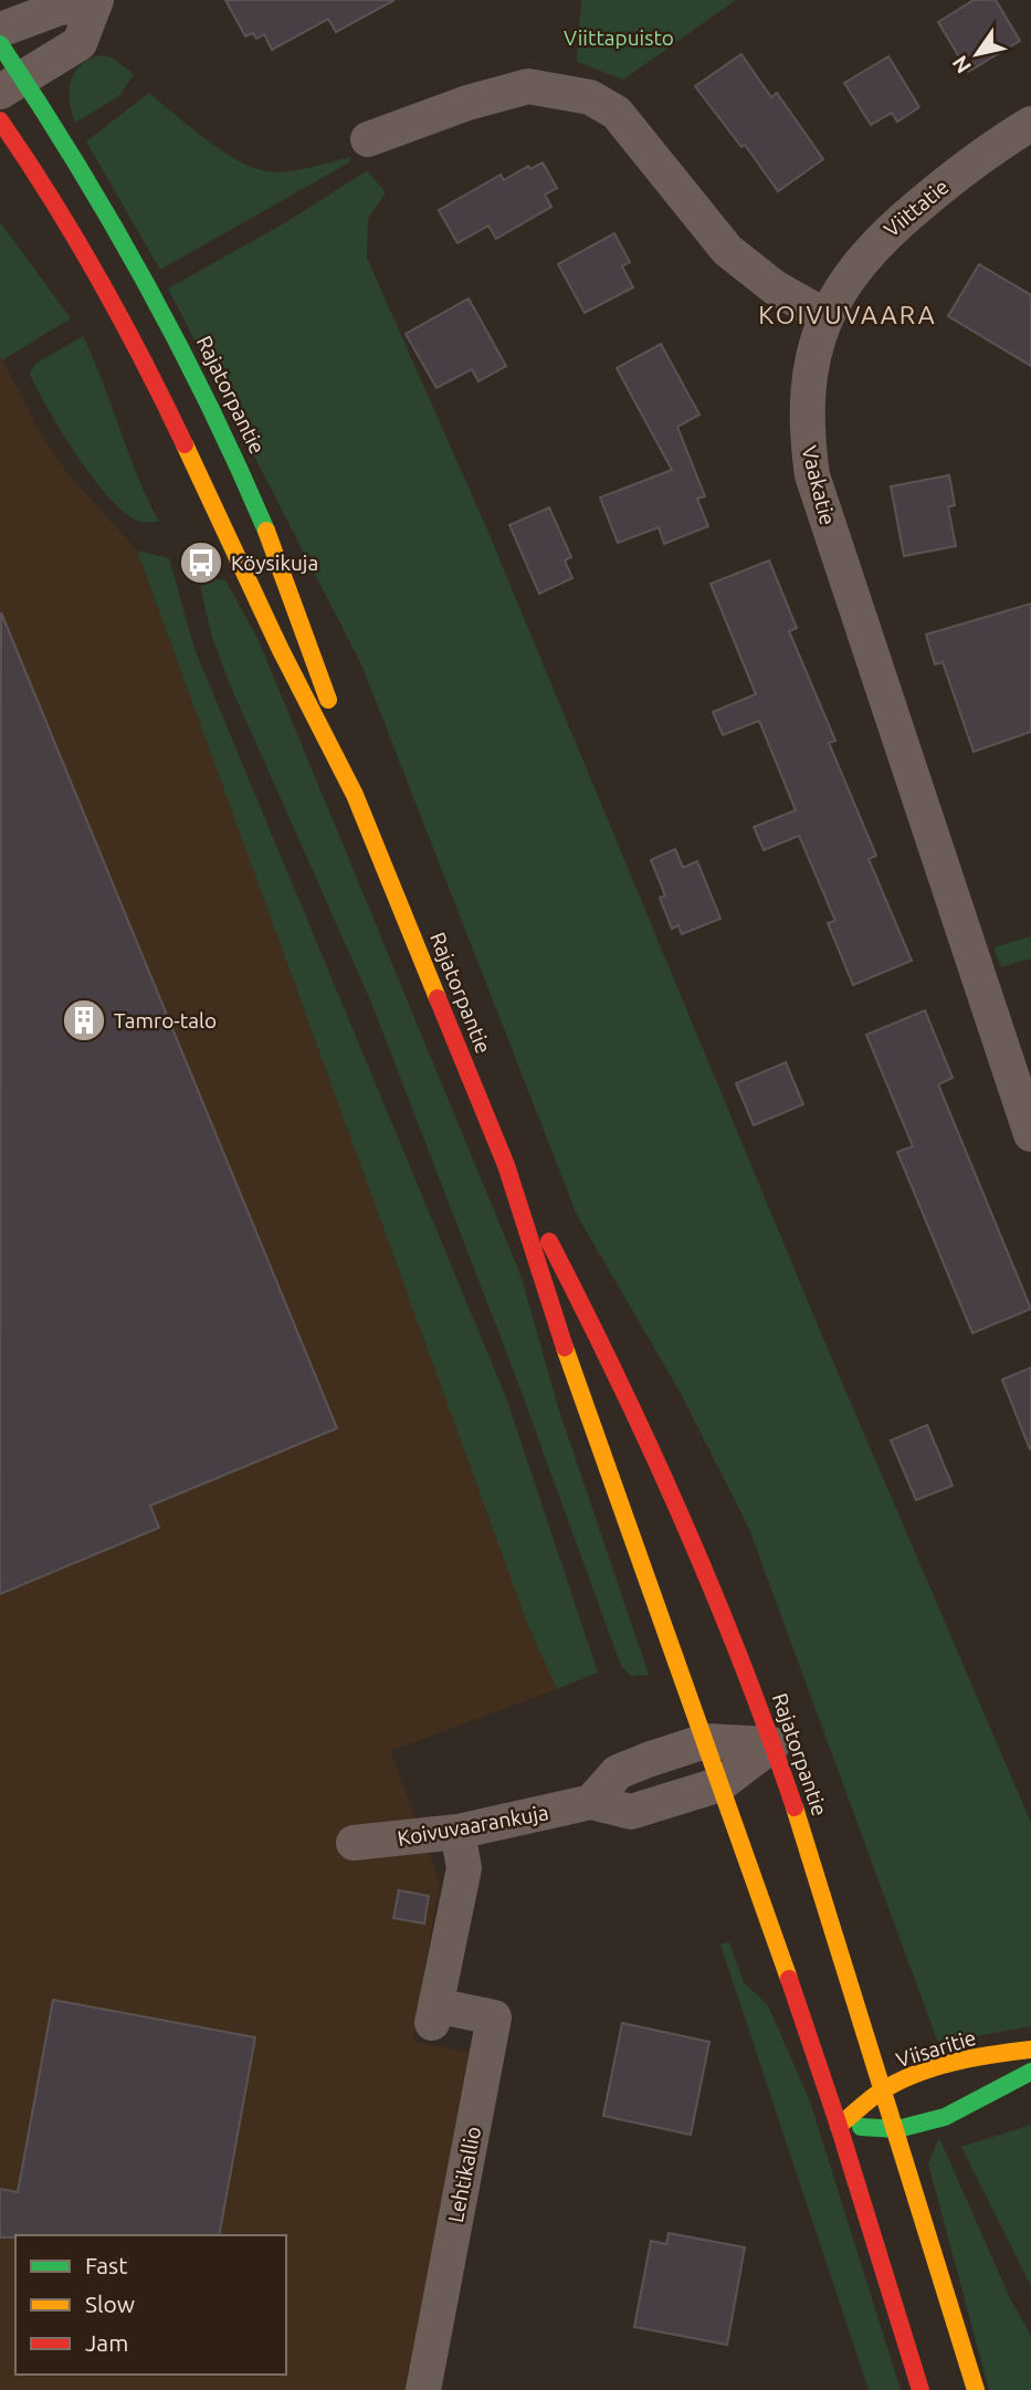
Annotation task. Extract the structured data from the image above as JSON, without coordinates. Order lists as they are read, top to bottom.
{
  "streets": {
    "main road": ["Rajatorpantie", "Viisaritie"],
    "street": [
      "Viittatie",
      "Vaakatie",
      "Koivuvaarankuja",
      "Lehtikallio"
    ]
  },
  "crossings": [
    ["Viittatie", "Vaakatie"],
    ["Rajatorpantie", "Koivuvaarankuja"],
    ["Rajatorpantie", "Viisaritie"],
    ["Koivuvaarankuja", "Lehtikallio"]
  ],
  "districts": ["KOIVUVAARA"],
  "parks": ["Viittapuisto"],
  "places": {
    "bus stop": ["Köysikuja"],
    "building": ["Tamro-talo"]
  },
  "legend": ["Fast", "Slow", "Jam"],
  "north": "bottom left"
}
